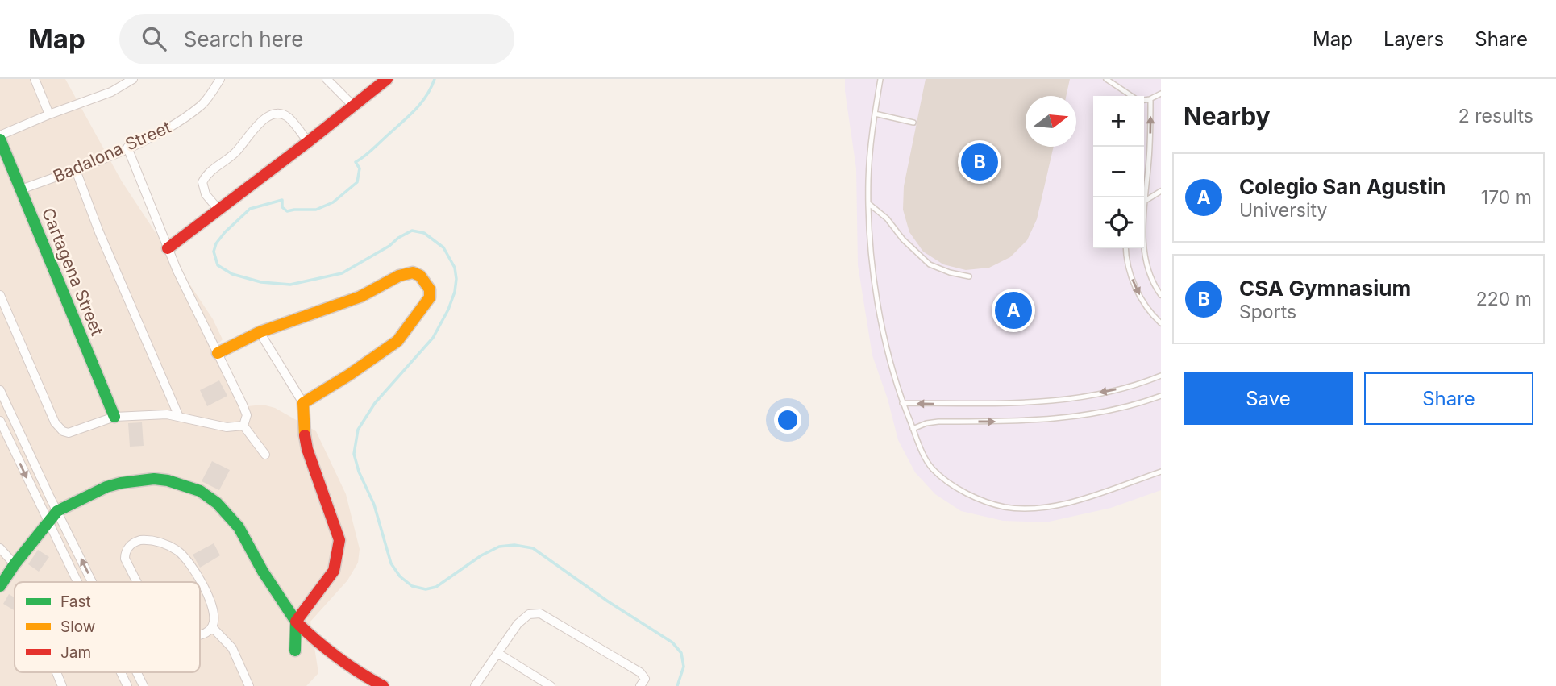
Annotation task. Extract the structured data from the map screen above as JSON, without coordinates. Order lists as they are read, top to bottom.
{
  "streets": {
    "street": ["Badalona Street", "Cartagena Street"]
  },
  "crossings": [
    ["Badalona Street", "Cartagena Street"]
  ],
  "legend": ["Fast", "Slow", "Jam"],
  "north": "right",
  "page": {
    "header": "Map",
    "search": "Search here",
    "nav": ["Map", "Layers", "Share"],
    "heading": ["Nearby", "2 results"],
    "map_buttons": ["+", "−"],
    "pins": ["B", "A"],
    "list": [
      {
        "mark": "A",
        "name": "Colegio San Agustin",
        "note": "University",
        "value": "170 m"
      },
      {
        "mark": "B",
        "name": "CSA Gymnasium",
        "note": "Sports",
        "value": "220 m"
      }
    ],
    "buttons": ["Save", "Share"]
  }
}
